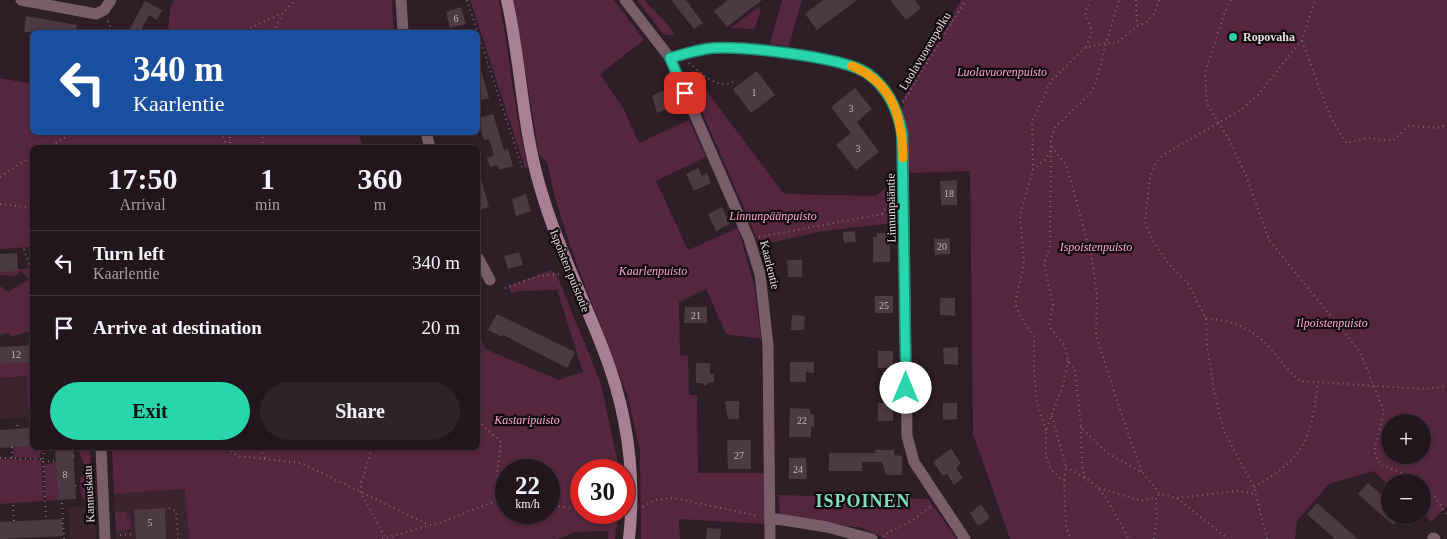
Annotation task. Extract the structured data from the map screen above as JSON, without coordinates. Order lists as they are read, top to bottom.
{
  "streets": {
    "main road": ["Ispoisten puistotie"],
    "street": ["Linnunpääntie", "Kaarlentie", "Kannuskatu"],
    "path": ["Luolavuorenpolku"]
  },
  "crossings": [
    ["Luolavuorenpolku", "Linnunpääntie"],
    ["Linnunpääntie", "Kaarlentie"]
  ],
  "districts": ["ISPOINEN"],
  "parks": [
    "Luolavuorenpuisto",
    "Linnunpäänpuisto",
    "Ispoistenpuisto",
    "Kaarlenpuisto",
    "Ilpoistenpuisto",
    "Kastaripuisto"
  ],
  "places": ["Ropovaha"],
  "house_numbers": [
    "6",
    "1",
    "3",
    "3",
    "18",
    "20",
    "25",
    "21",
    "12",
    "22",
    "27",
    "24",
    "8",
    "5"
  ],
  "page": {
    "turn": ["340 m", "Kaarlentie"],
    "eta": [
      "17:50",
      "Arrival",
      "1",
      "min",
      "360",
      "m"
    ],
    "list": [
      {
        "name": "Turn left",
        "note": "Kaarlentie",
        "value": "340 m"
      },
      {
        "name": "Arrive at destination",
        "value": "20 m"
      }
    ],
    "buttons": ["Exit", "Share"],
    "map_buttons": ["+", "−"],
    "speed": "22 km/h",
    "limit": "30"
  }
}
